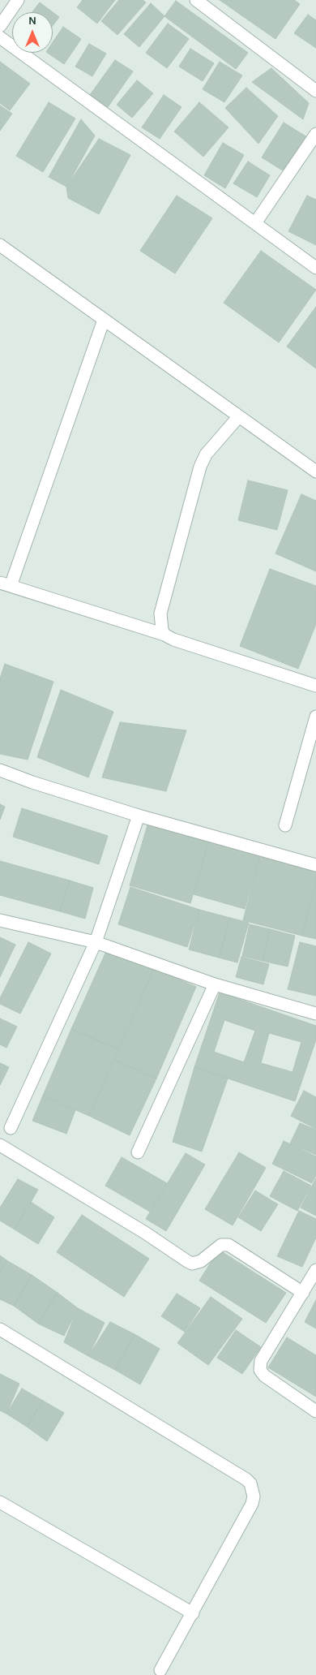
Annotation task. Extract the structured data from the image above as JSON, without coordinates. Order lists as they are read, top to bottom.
{
  "north": "top"
}
